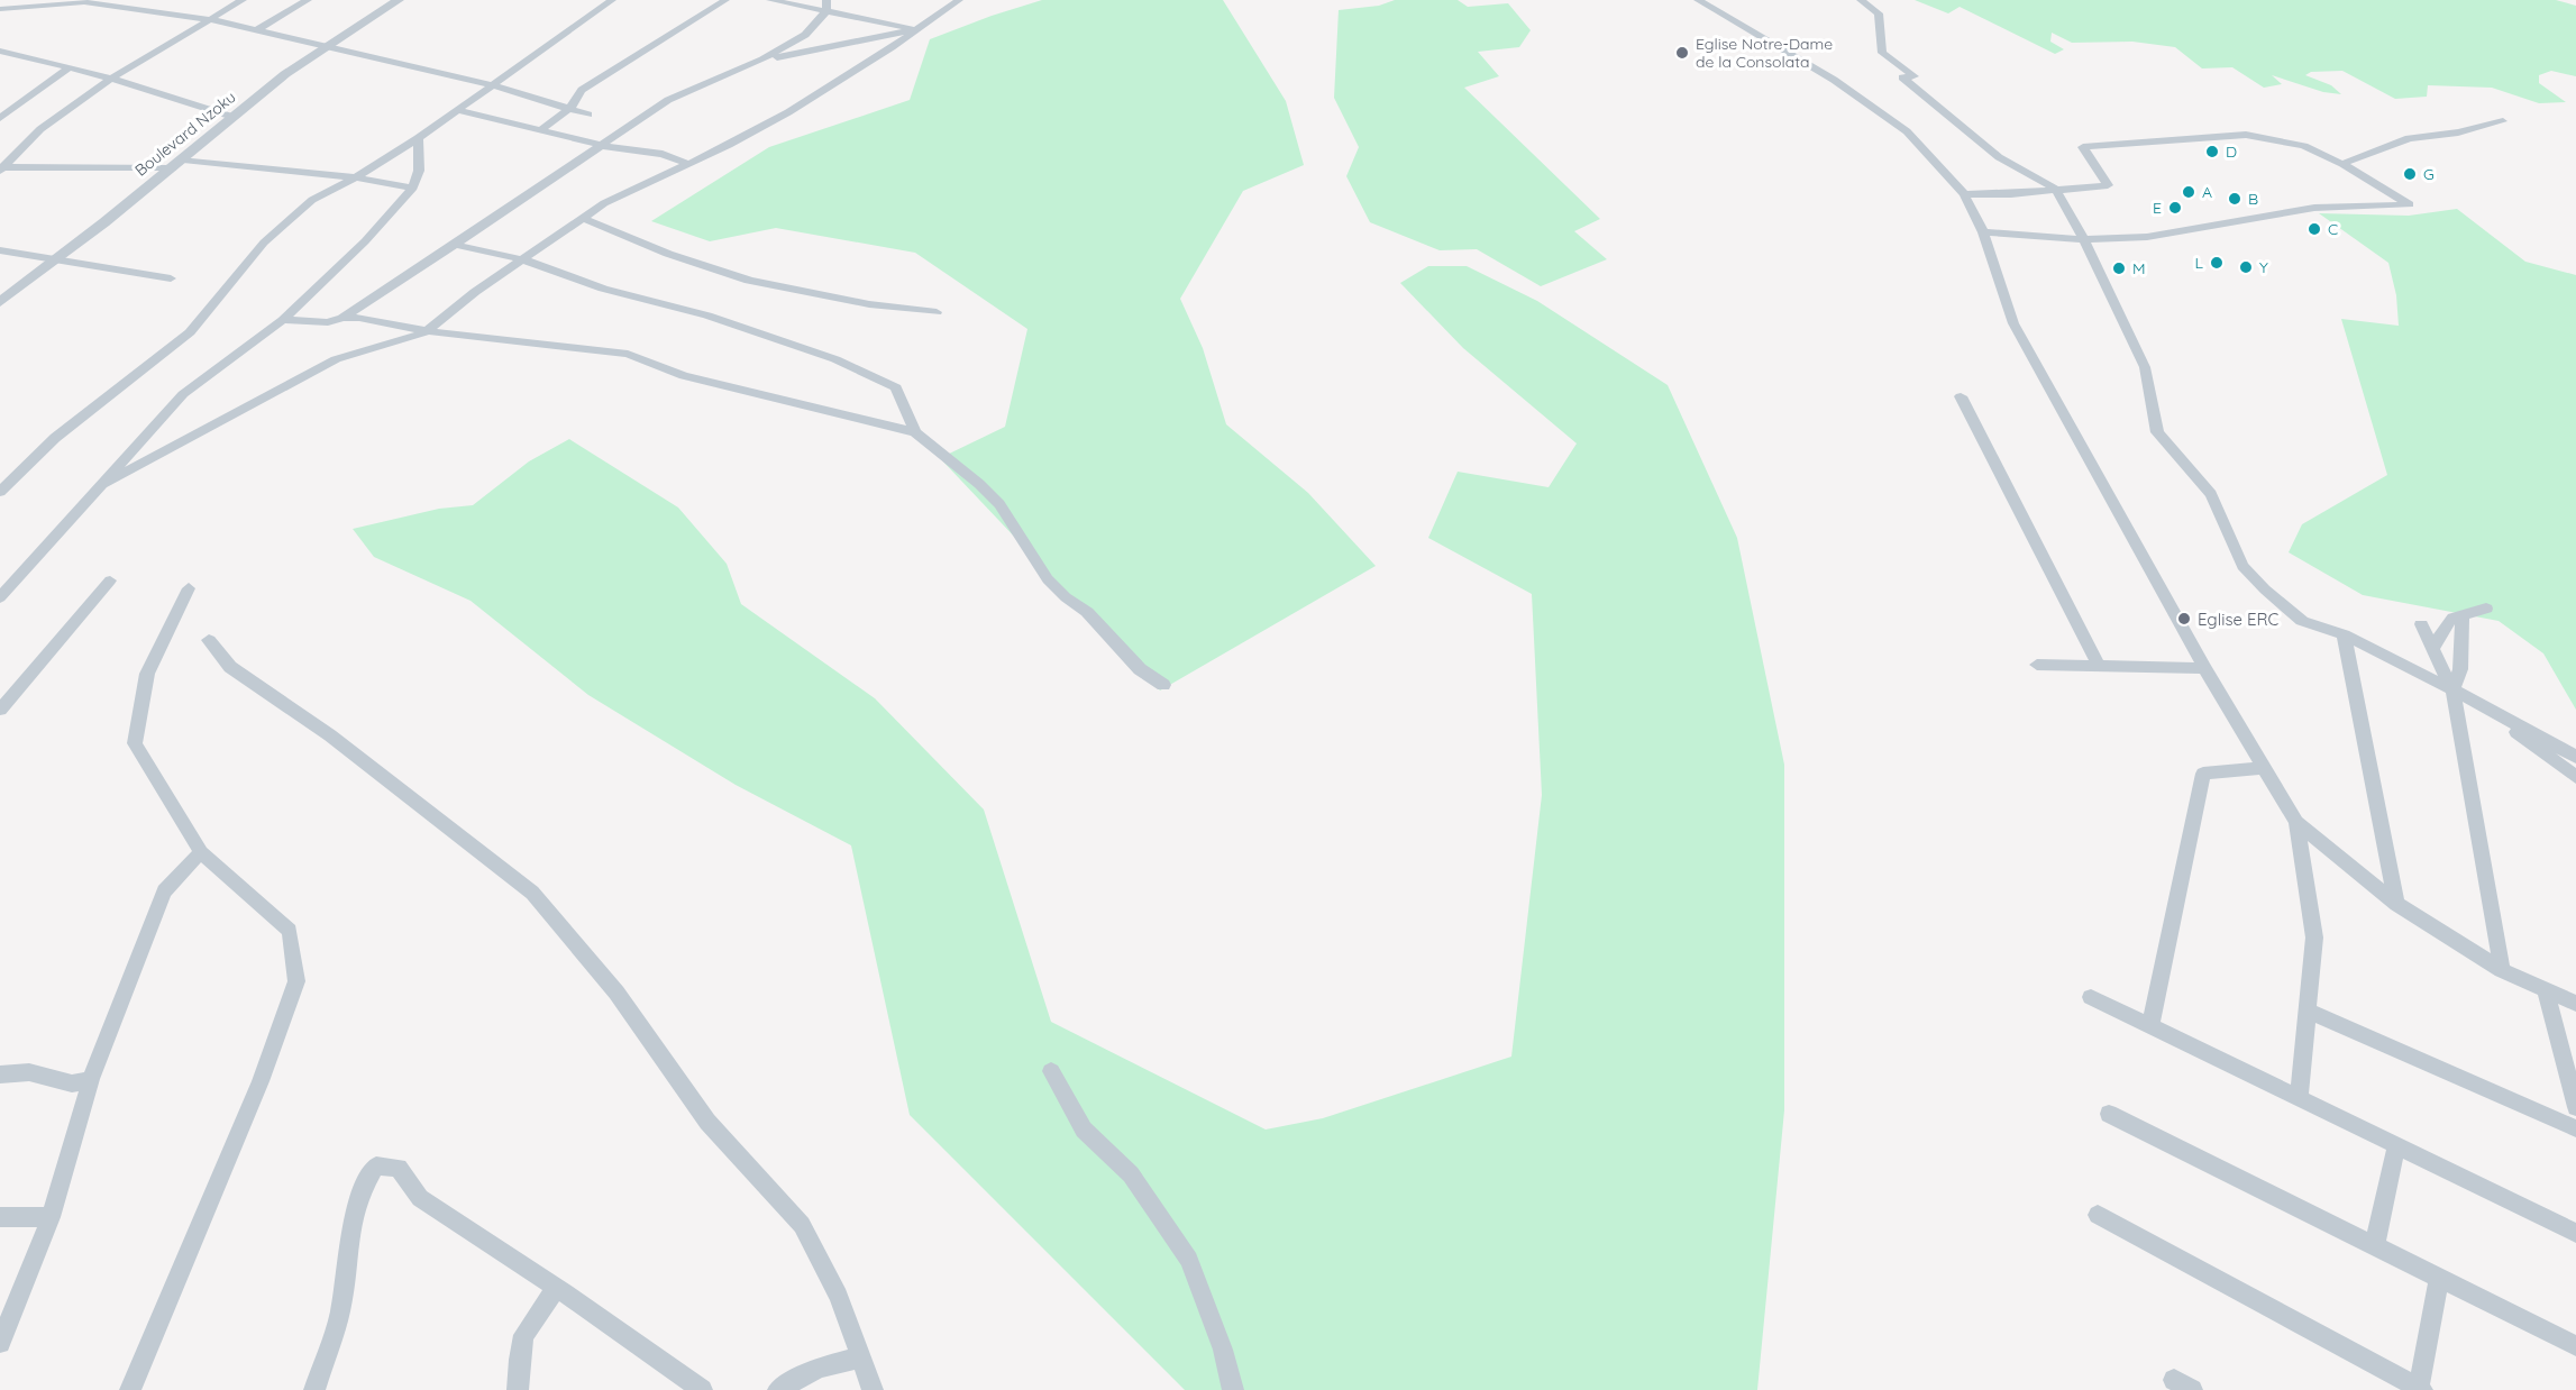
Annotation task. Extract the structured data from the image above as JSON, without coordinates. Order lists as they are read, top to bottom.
{
  "streets": {
    "street": ["Boulevard Nzoku"]
  },
  "places": [
    "Eglise Notre-Dame de la Consolata",
    "D",
    "G",
    "A",
    "B",
    "E",
    "C",
    "L",
    "Y",
    "M",
    "Eglise ERC"
  ]
}
